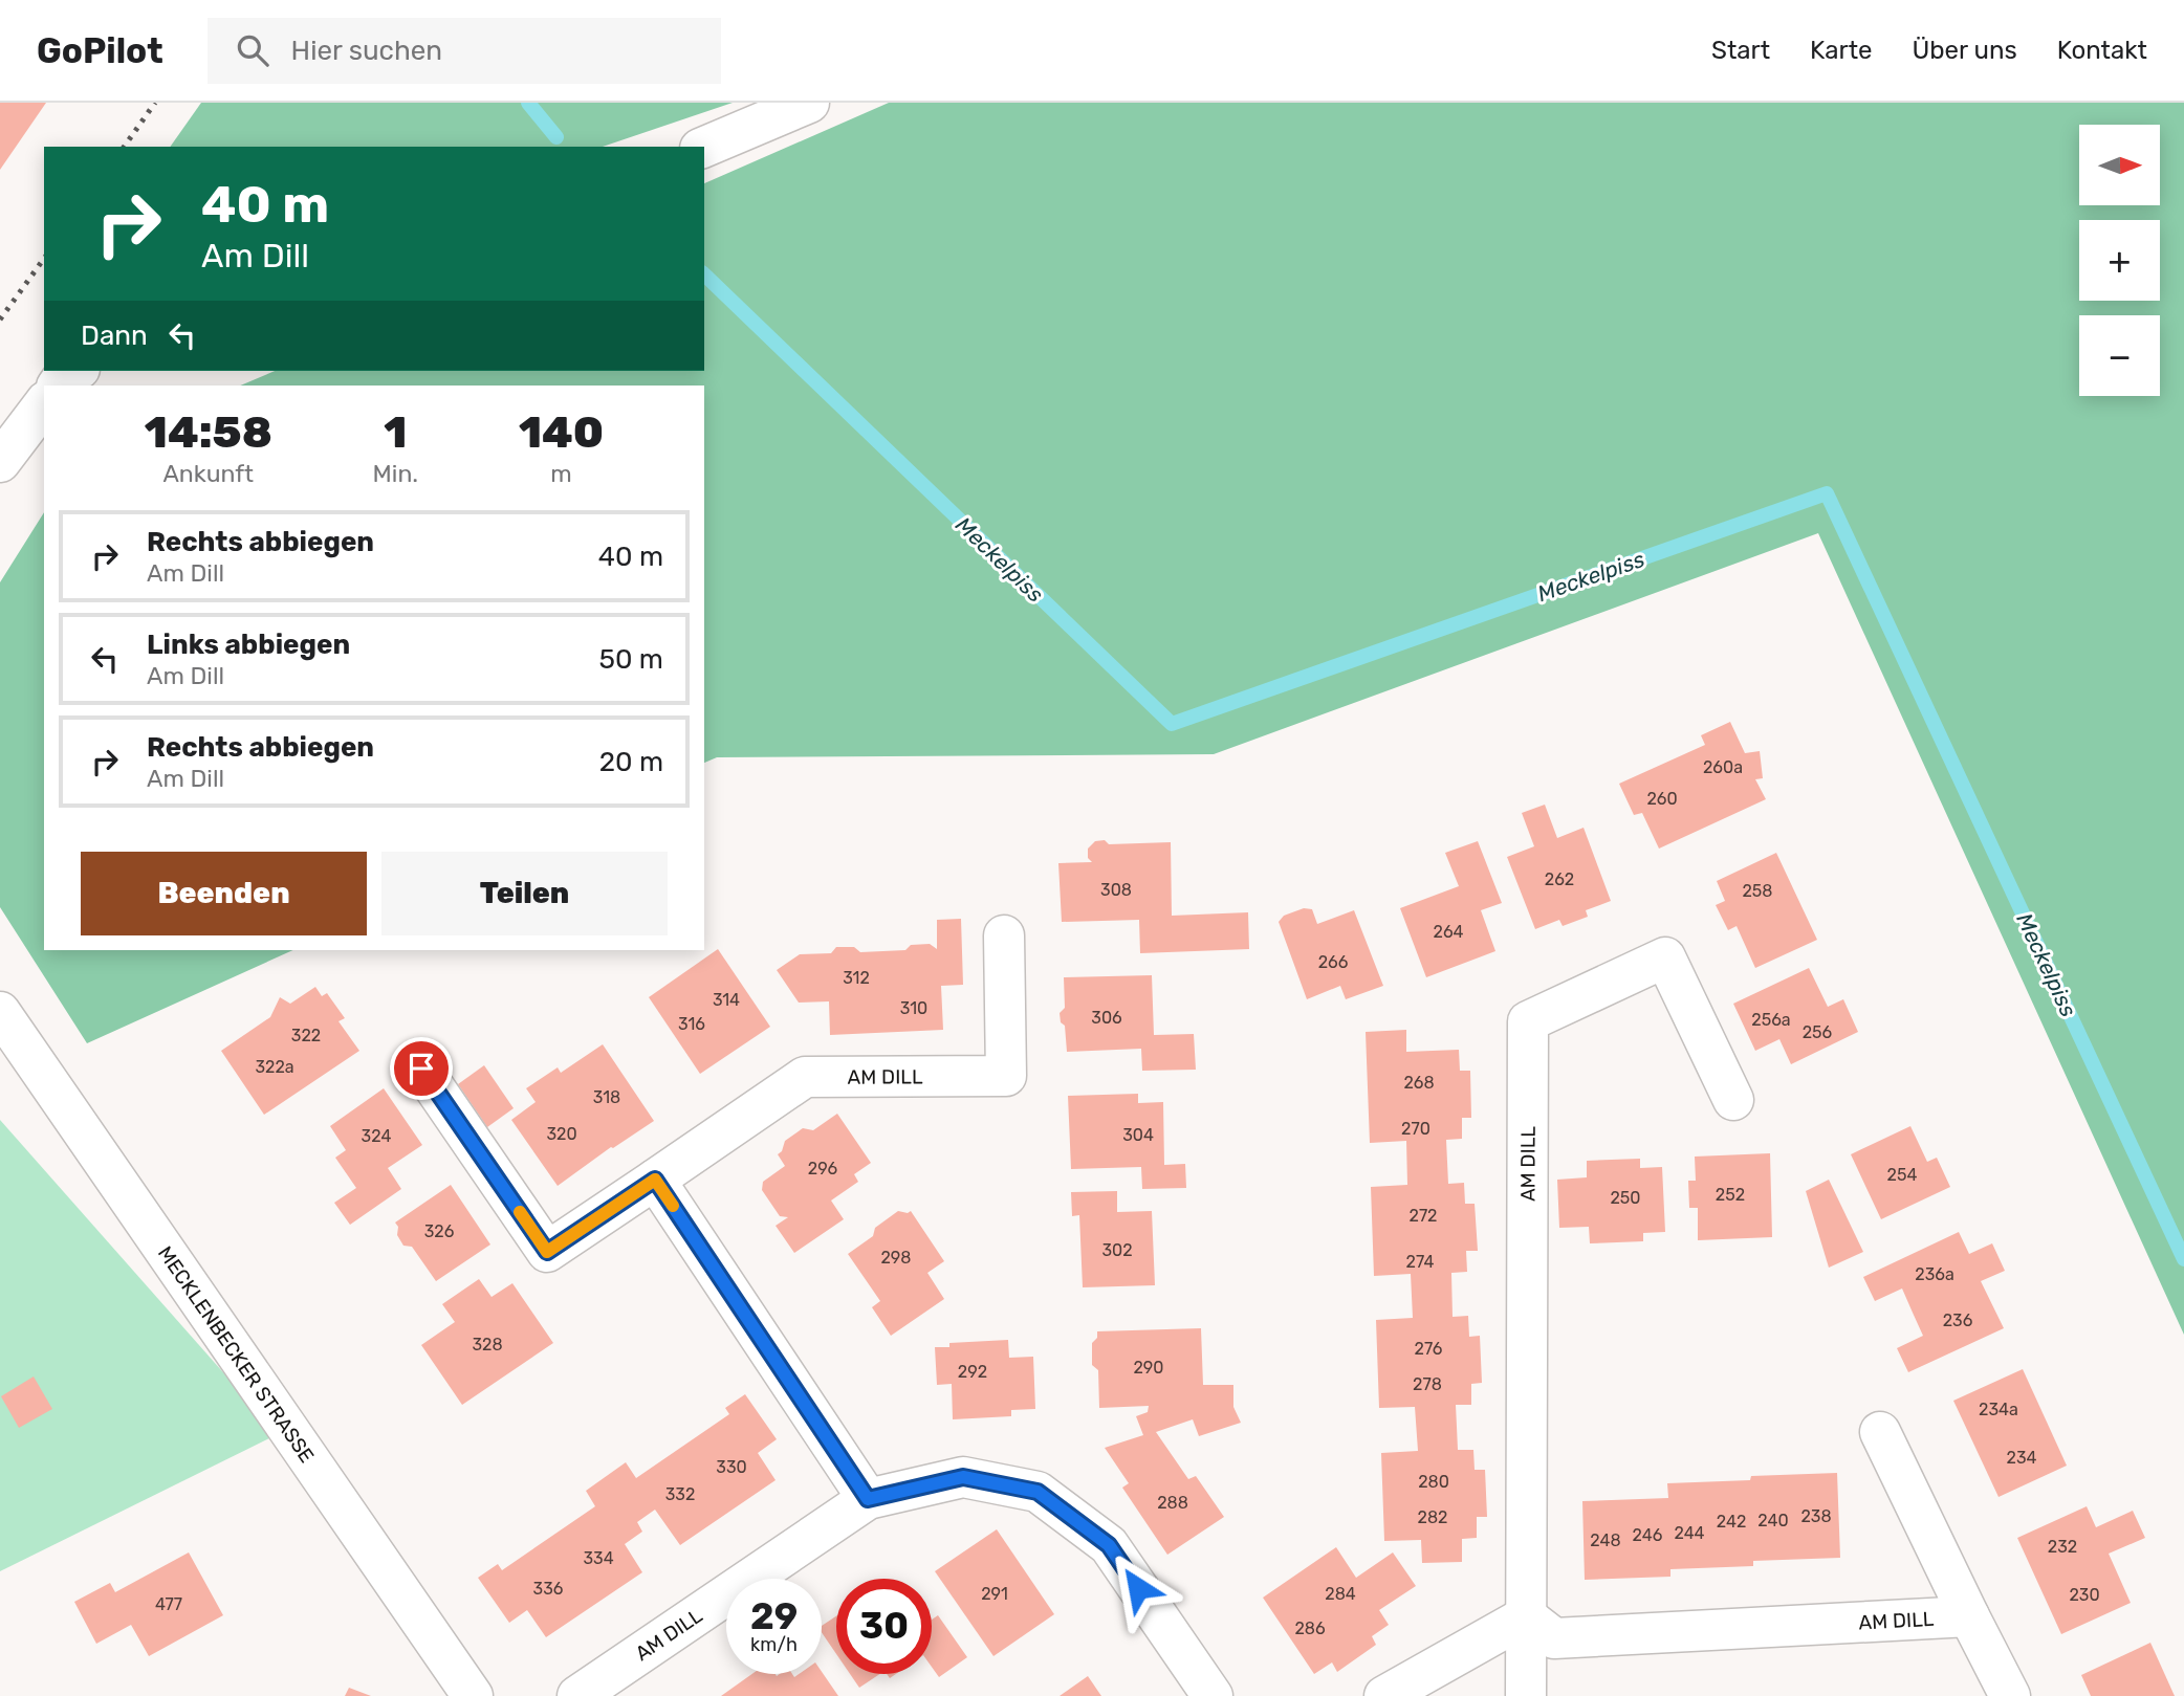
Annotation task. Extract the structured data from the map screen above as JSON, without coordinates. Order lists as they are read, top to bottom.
{
  "streets": {
    "street": ["AM DILL", "MECKLENBECKER STRASSE"]
  },
  "water": ["Meckelpiss"],
  "house_numbers": [
    "260a",
    "260",
    "262",
    "308",
    "258",
    "264",
    "266",
    "312",
    "314",
    "310",
    "306",
    "256a",
    "316",
    "256",
    "322",
    "322a",
    "268",
    "318",
    "270",
    "320",
    "304",
    "324",
    "296",
    "254",
    "252",
    "250",
    "272",
    "326",
    "302",
    "298",
    "274",
    "236a",
    "236",
    "328",
    "276",
    "290",
    "292",
    "278",
    "234a",
    "234",
    "330",
    "280",
    "332",
    "288",
    "238",
    "282",
    "240",
    "242",
    "244",
    "246",
    "248",
    "232",
    "334",
    "336",
    "291",
    "284",
    "230",
    "477",
    "286"
  ],
  "north": "right",
  "page": {
    "header": "GoPilot",
    "search": "Hier suchen",
    "nav": [
      "Start",
      "Karte",
      "Über uns",
      "Kontakt"
    ],
    "map_buttons": ["+", "−"],
    "turn": ["40 m", "Am Dill"],
    "then": "Dann",
    "eta": [
      "14:58",
      "Ankunft",
      "1",
      "Min.",
      "140",
      "m"
    ],
    "list": [
      {
        "name": "Rechts abbiegen",
        "note": "Am Dill",
        "value": "40 m"
      },
      {
        "name": "Links abbiegen",
        "note": "Am Dill",
        "value": "50 m"
      },
      {
        "name": "Rechts abbiegen",
        "note": "Am Dill",
        "value": "20 m"
      }
    ],
    "buttons": ["Beenden", "Teilen"],
    "speed": "29 km/h",
    "limit": "30"
  }
}
